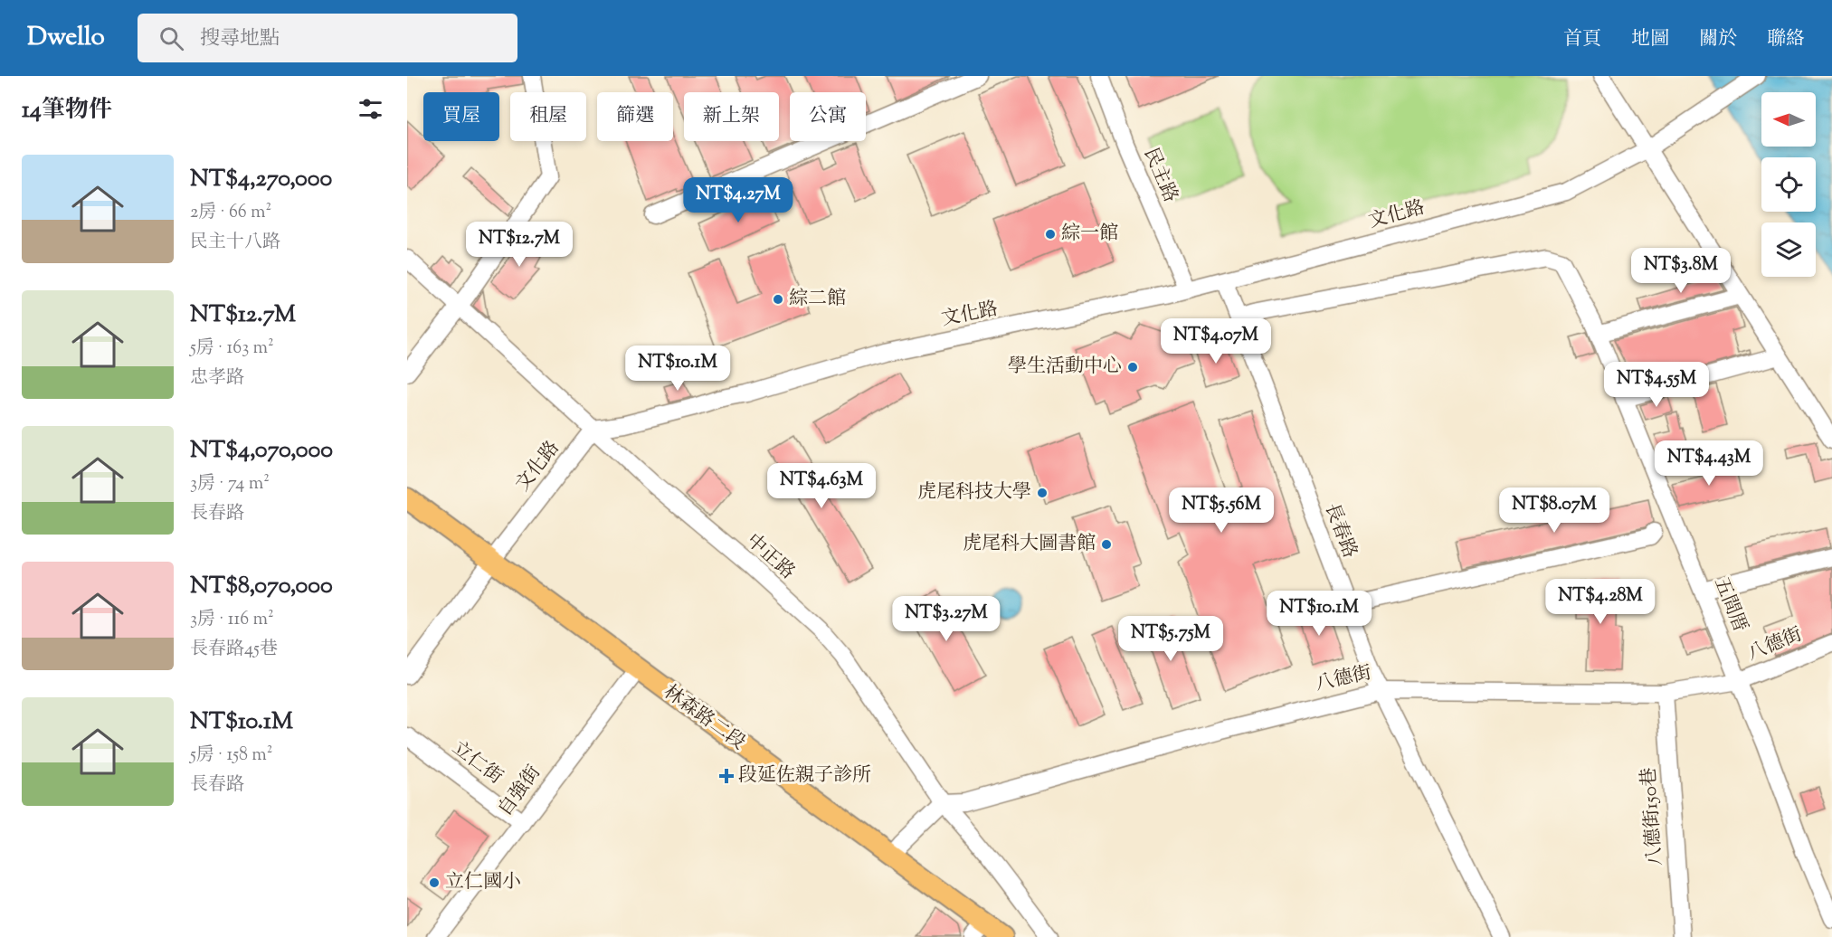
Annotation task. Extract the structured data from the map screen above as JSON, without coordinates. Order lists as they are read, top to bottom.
{
  "streets": {
    "main road": ["林森路二段"],
    "street": [
      "民主路",
      "文化路",
      "長春路",
      "中正路",
      "五間厝",
      "八德街",
      "立仁街",
      "自強街",
      "八德街150巷"
    ]
  },
  "crossings": [
    ["民主路", "文化路"],
    ["文化路", "長春路"],
    ["文化路", "中正路"],
    ["文化路", "林森路二段"],
    ["長春路", "八德街"],
    ["中正路", "八德街"],
    ["五間厝", "八德街"],
    ["八德街", "八德街150巷"],
    ["林森路二段", "自強街"],
    ["立仁街", "自強街"]
  ],
  "places": {
    "other": [
      "綜一館",
      "綜二館",
      "學生活動中心",
      "虎尾科技大學",
      "虎尾科大圖書館",
      "立仁國小"
    ],
    "health": ["段延佐親子診所"]
  },
  "north": "left",
  "page": {
    "header": "Dwello",
    "search": "搜尋地點",
    "nav": [
      "首頁",
      "地圖",
      "關於",
      "聯絡"
    ],
    "heading": "14筆物件",
    "chip": [
      "買屋",
      "租屋",
      "篩選",
      "新上架",
      "公寓"
    ],
    "list": [
      {
        "name": "NT$4,270,000",
        "note": "2房 · 66 m² · 民主十八路"
      },
      {
        "name": "NT$12.7M",
        "note": "5房 · 163 m² · 忠孝路"
      },
      {
        "name": "NT$4,070,000",
        "note": "3房 · 74 m² · 長春路"
      },
      {
        "name": "NT$8,070,000",
        "note": "3房 · 116 m² · 長春路45巷"
      },
      {
        "name": "NT$10.1M",
        "note": "5房 · 158 m² · 長春路"
      }
    ],
    "price": [
      "NT$4.27M",
      "NT$12.7M",
      "NT$3.8M",
      "NT$4.07M",
      "NT$10.1M",
      "NT$4.55M",
      "NT$4.43M",
      "NT$4.63M",
      "NT$5.56M",
      "NT$8.07M",
      "NT$4.28M",
      "NT$10.1M",
      "NT$3.27M",
      "NT$5.75M"
    ]
  }
}
